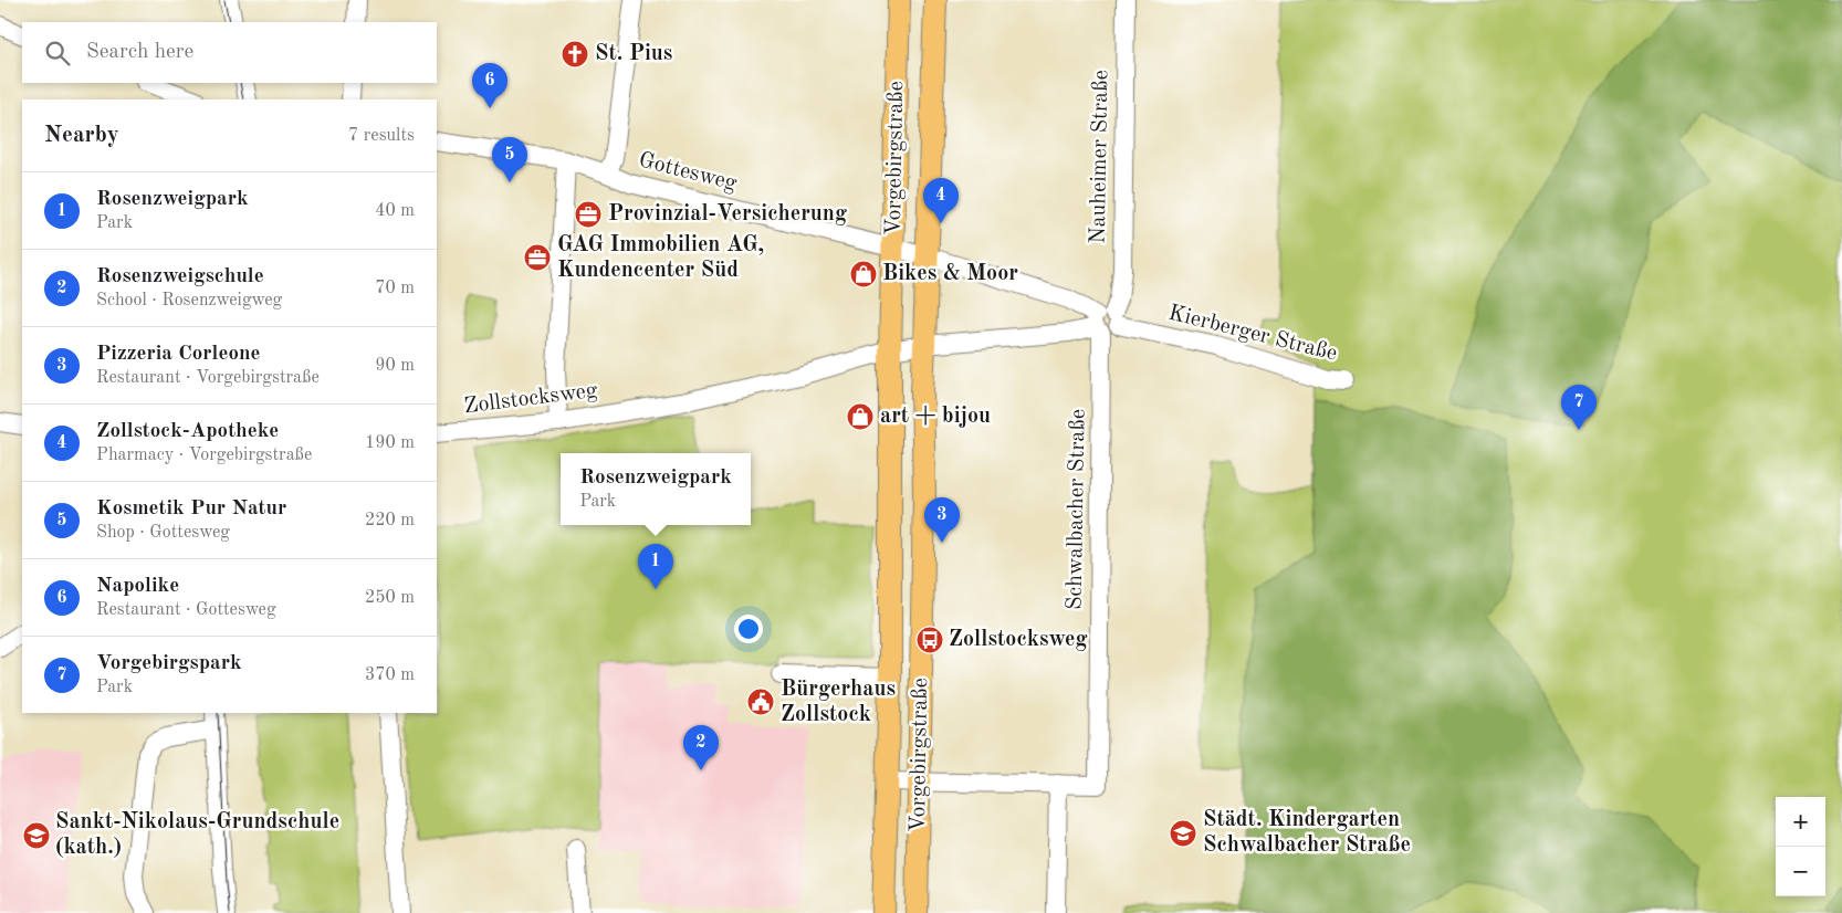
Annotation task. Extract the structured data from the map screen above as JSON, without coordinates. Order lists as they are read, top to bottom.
{
  "streets": {
    "main road": ["Vorgebirgstraße"],
    "street": [
      "Nauheimer Straße",
      "Gottesweg",
      "Kierberger Straße",
      "Zollstocksweg",
      "Schwalbacher Straße"
    ]
  },
  "crossings": [
    ["Nauheimer Straße", "Kierberger Straße"],
    ["Nauheimer Straße", "Schwalbacher Straße"],
    ["Vorgebirgstraße", "Gottesweg"],
    ["Vorgebirgstraße", "Kierberger Straße"],
    ["Vorgebirgstraße", "Zollstocksweg"],
    ["Gottesweg", "Kierberger Straße"],
    ["Kierberger Straße", "Zollstocksweg"],
    ["Kierberger Straße", "Schwalbacher Straße"]
  ],
  "places": {
    "church": ["St. Pius"],
    "office": ["Provinzial-Versicherung", "GAG Immobilien AG, Kundencenter Süd"],
    "shop": ["Bikes & Moor", "art + bijou"],
    "bus stop": ["Zollstocksweg"],
    "public building": ["Bürgerhaus Zollstock"],
    "school or university": ["Städt. Kindergarten Schwalbacher Straße", "Sankt-Nikolaus-Grundschule (kath.)"]
  },
  "page": {
    "search": "Search here",
    "pins": [
      "6",
      "5",
      "4",
      "7",
      "3",
      "1",
      "2"
    ],
    "heading": ["Nearby", "7 results"],
    "list": [
      {
        "mark": "1",
        "name": "Rosenzweigpark",
        "note": "Park",
        "value": "40 m"
      },
      {
        "mark": "2",
        "name": "Rosenzweigschule",
        "note": "School · Rosenzweigweg",
        "value": "70 m"
      },
      {
        "mark": "3",
        "name": "Pizzeria Corleone",
        "note": "Restaurant · Vorgebirgstraße",
        "value": "90 m"
      },
      {
        "mark": "4",
        "name": "Zollstock-Apotheke",
        "note": "Pharmacy · Vorgebirgstraße",
        "value": "190 m"
      },
      {
        "mark": "5",
        "name": "Kosmetik Pur Natur",
        "note": "Shop · Gottesweg",
        "value": "220 m"
      },
      {
        "mark": "6",
        "name": "Napolike",
        "note": "Restaurant · Gottesweg",
        "value": "250 m"
      },
      {
        "mark": "7",
        "name": "Vorgebirgspark",
        "note": "Park",
        "value": "370 m"
      }
    ],
    "popup": ["Rosenzweigpark", "Park"],
    "map_buttons": ["+", "−"]
  }
}
